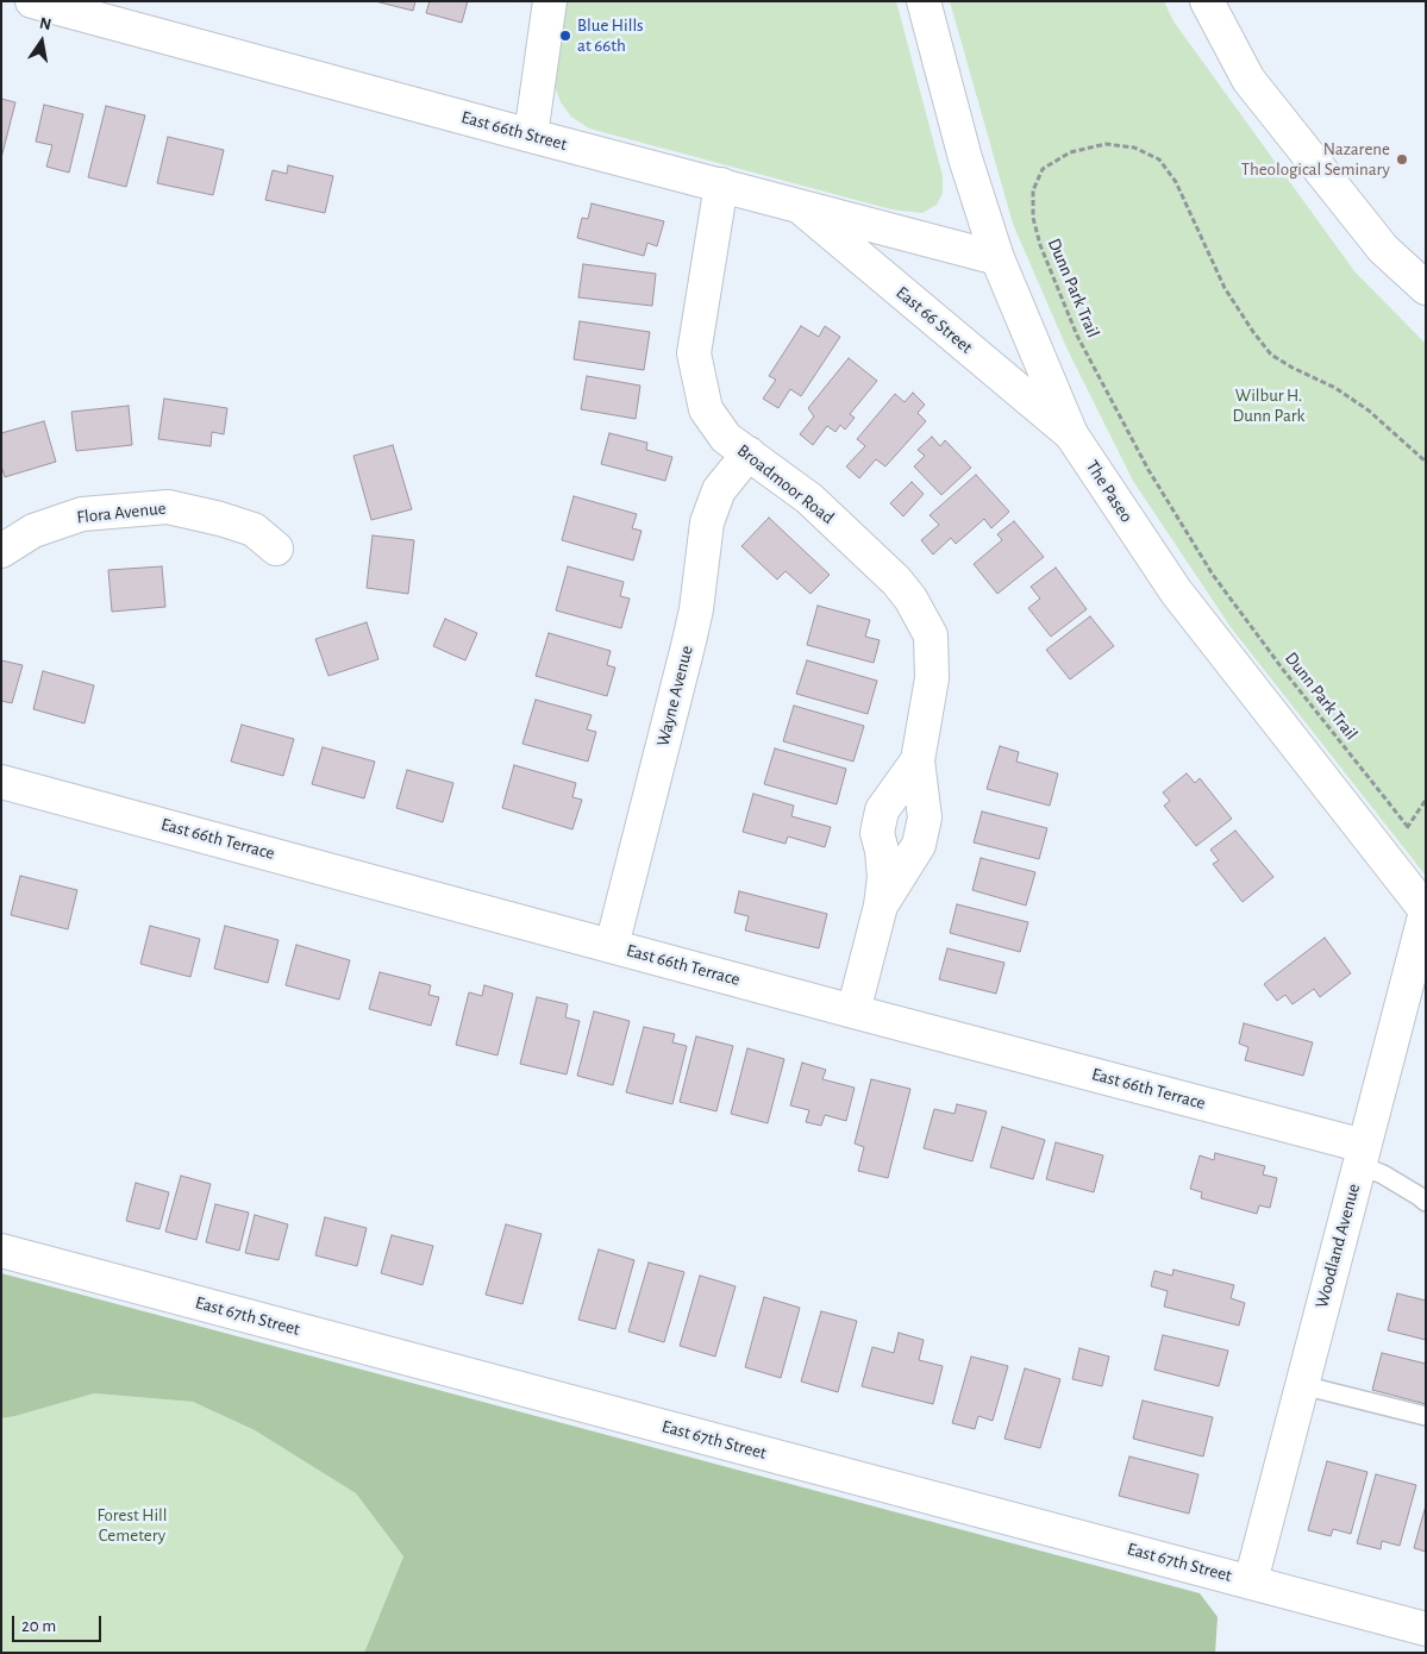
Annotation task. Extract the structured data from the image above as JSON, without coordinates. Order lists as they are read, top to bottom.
{
  "streets": {
    "street": [
      "East 66th Street",
      "East 66 Street",
      "Broadmoor Road",
      "The Paseo",
      "Flora Avenue",
      "Wayne Avenue",
      "East 66th Terrace",
      "Woodland Avenue",
      "East 67th Street"
    ],
    "path": ["Dunn Park Trail"]
  },
  "crossings": [
    ["East 66th Street", "East 66 Street"],
    ["East 66th Street", "Broadmoor Road"],
    ["East 66th Street", "The Paseo"],
    ["East 66 Street", "The Paseo"],
    ["Broadmoor Road", "Wayne Avenue"],
    ["Broadmoor Road", "East 66th Terrace"],
    ["The Paseo", "Woodland Avenue"],
    ["Wayne Avenue", "East 66th Terrace"],
    ["East 66th Terrace", "Woodland Avenue"],
    ["Woodland Avenue", "East 67th Street"]
  ],
  "parks": ["Wilbur H. Dunn Park", "Forest Hill Cemetery"],
  "places": ["Blue Hills at 66th", "Nazarene Theological Seminary"],
  "scale_bar": "20 m",
  "north": "top"
}
